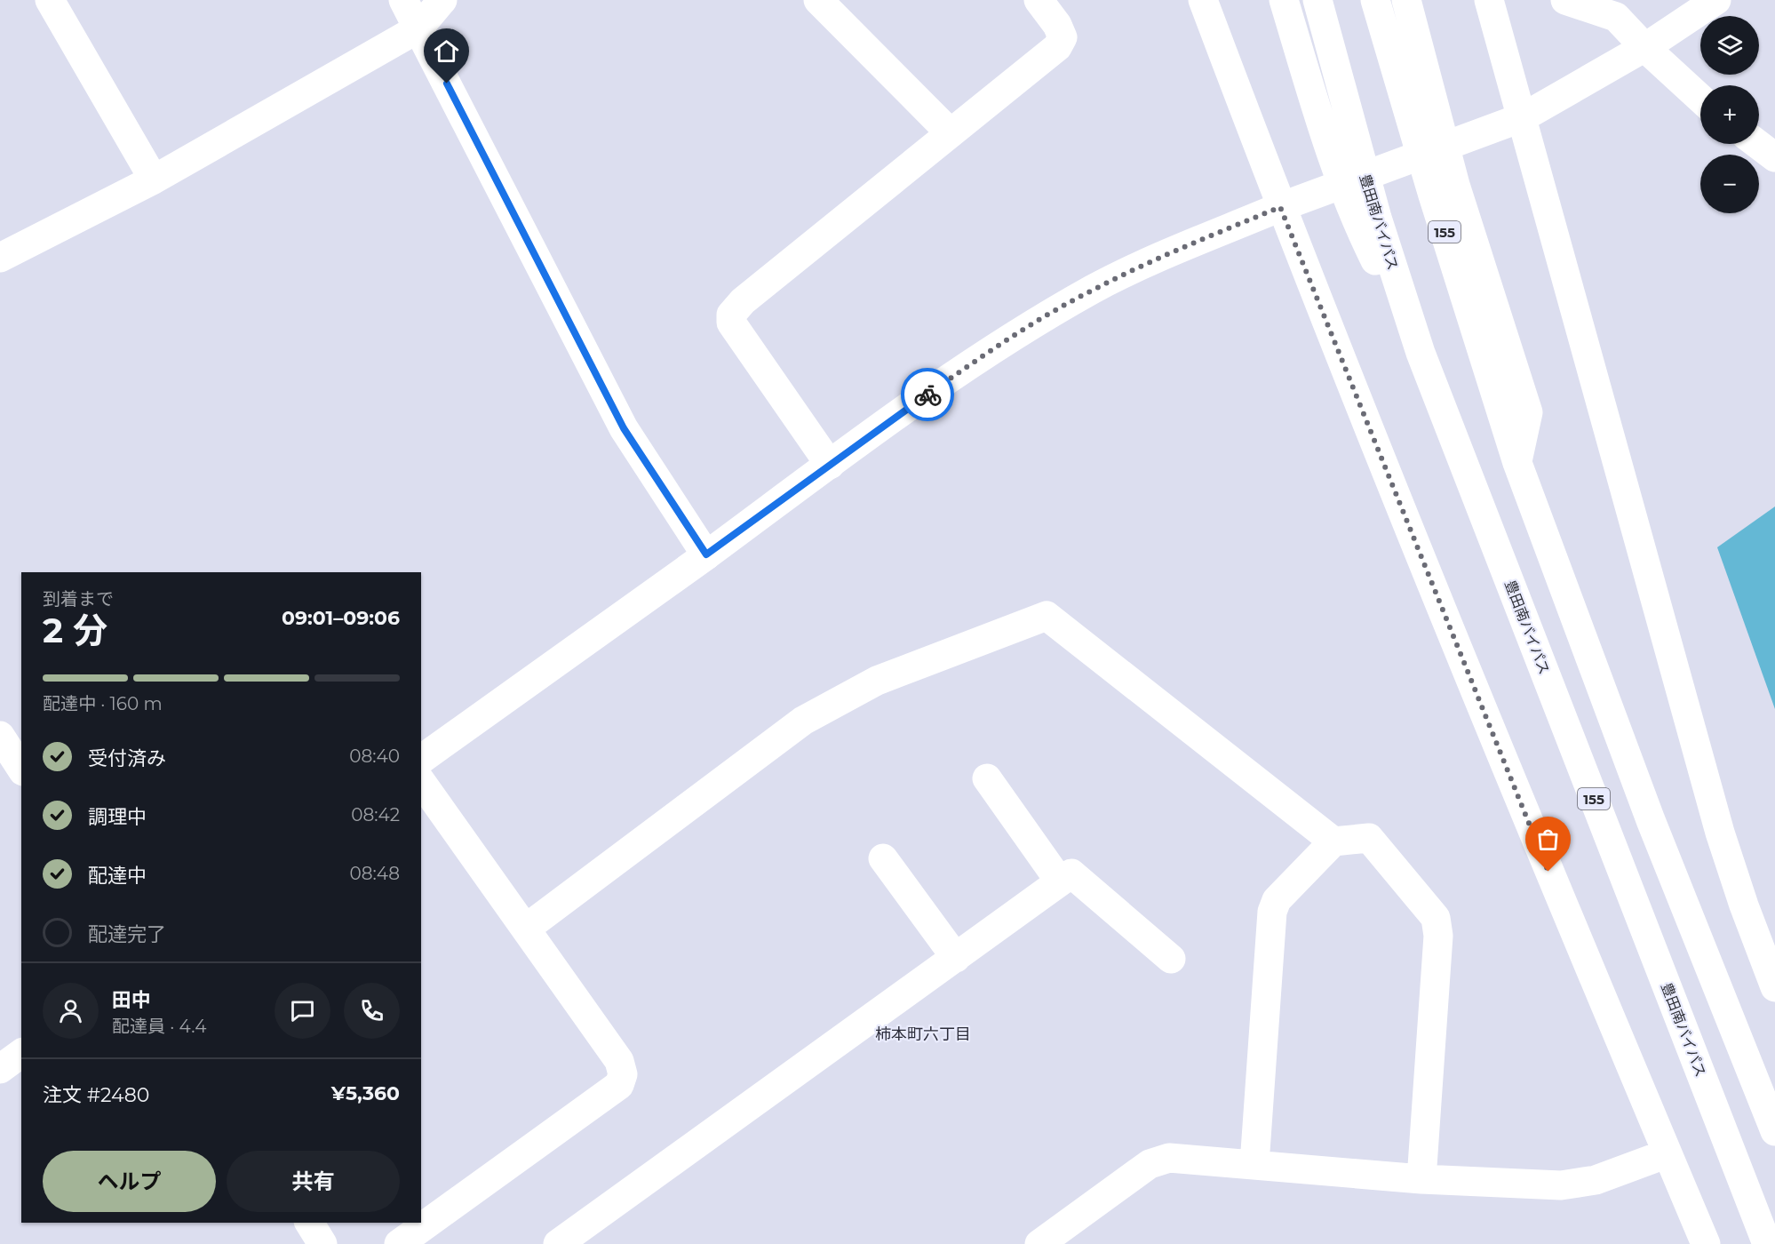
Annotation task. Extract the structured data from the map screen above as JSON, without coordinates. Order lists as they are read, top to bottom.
{
  "streets": {
    "main road": ["豊田南バイパス", "155"]
  },
  "crossings": [
    ["豊田南バイパス", "155"]
  ],
  "districts": ["柿本町六丁目"],
  "page": {
    "map_buttons": ["+", "−"],
    "heading": ["2 分", "到着まで", "09:01–09:06"],
    "panel": [
      "田中",
      "配達員 · 4.4",
      "注文 #2480",
      "¥5,360"
    ],
    "bar": "配達中 · 160 m",
    "list": [
      ["受付済み", "08:40"],
      ["調理中", "08:42"],
      ["配達中", "08:48"],
      "配達完了"
    ],
    "buttons": ["ヘルプ", "共有"]
  }
}
